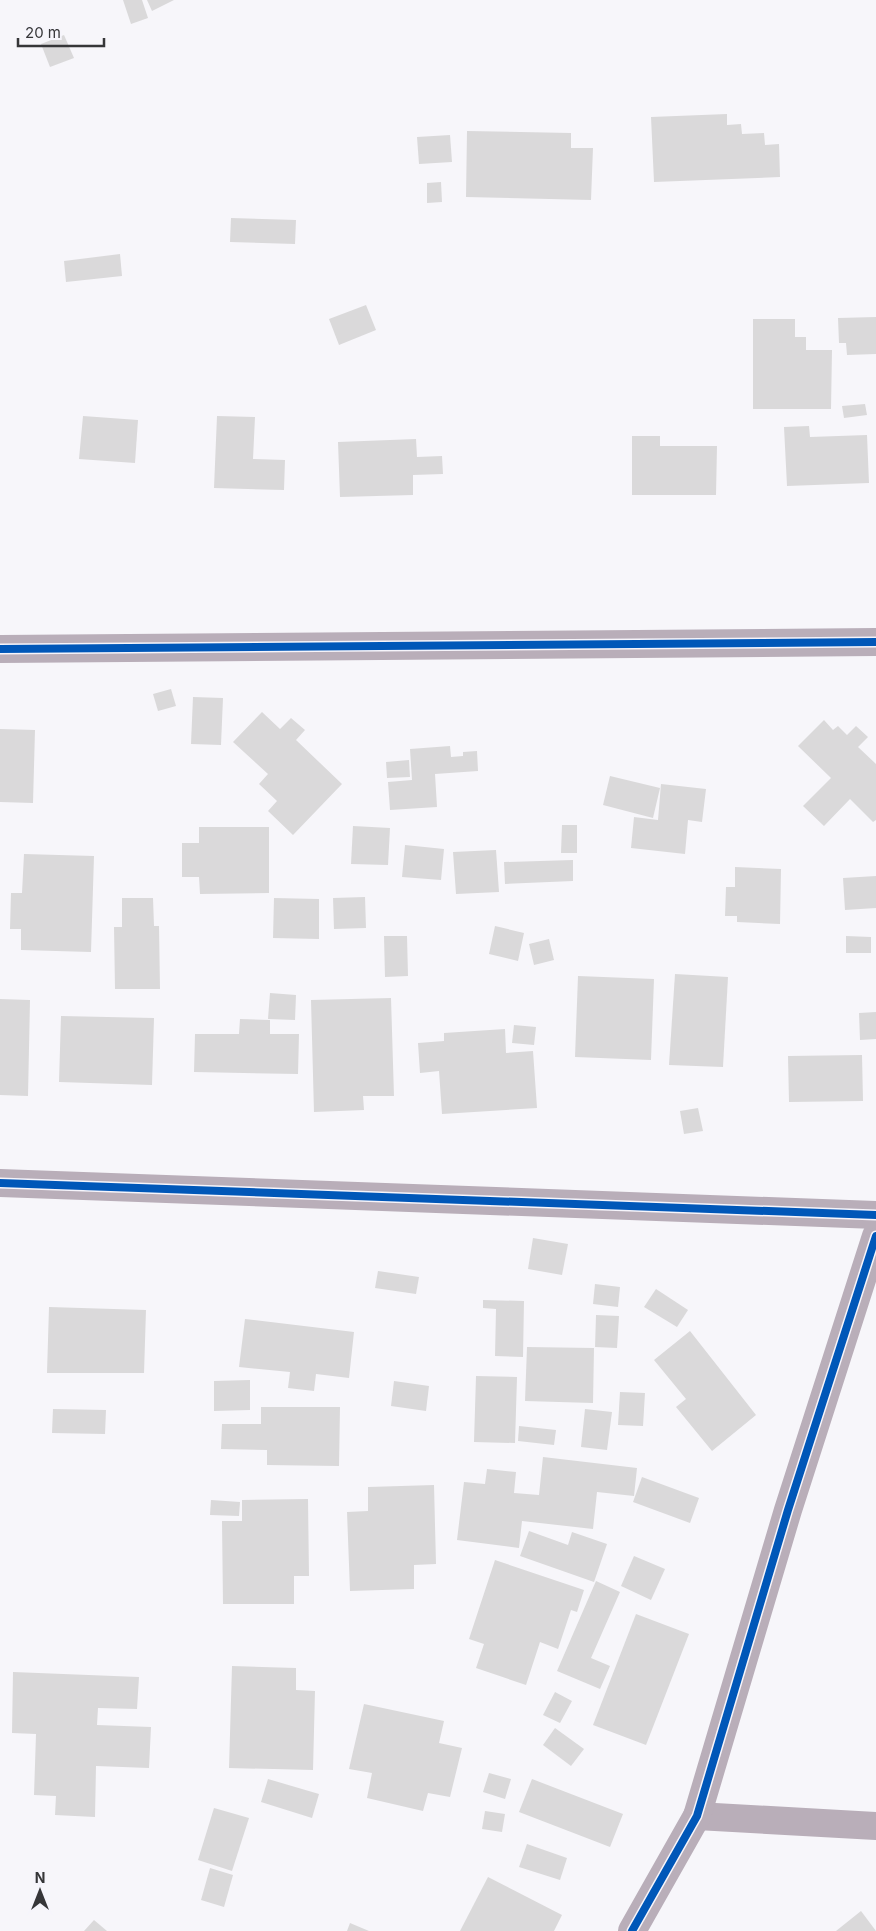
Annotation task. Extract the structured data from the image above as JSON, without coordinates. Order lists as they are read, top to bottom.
{
  "scale_bar": "20 m",
  "north": "top"
}
